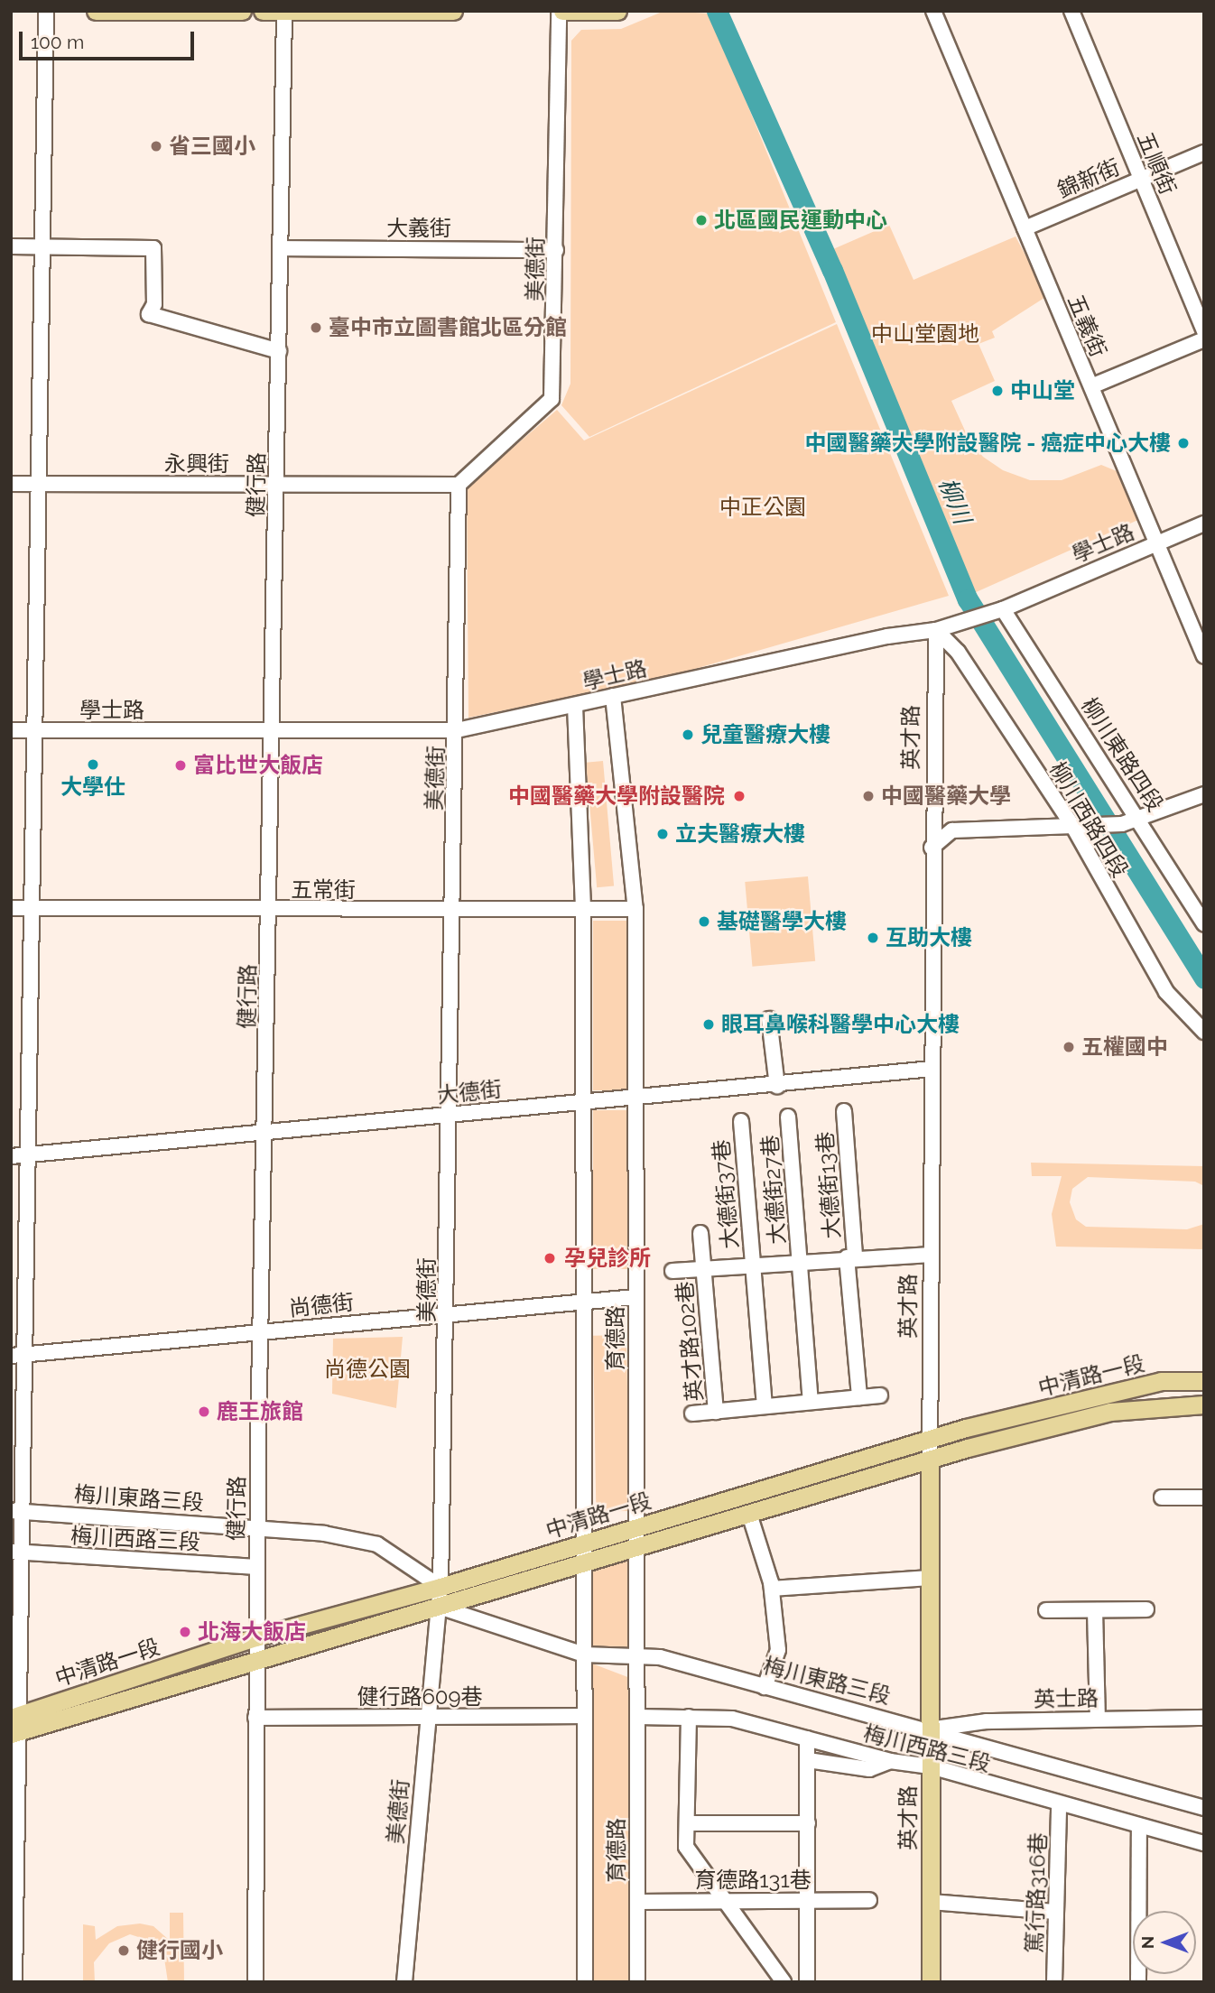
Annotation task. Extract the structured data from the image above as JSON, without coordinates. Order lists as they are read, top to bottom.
{
  "streets": {
    "main road": ["英才路", "中清路一段"],
    "street": [
      "五順街",
      "錦新街",
      "大義街",
      "美德街",
      "五義街",
      "永興街",
      "健行路",
      "學士路",
      "柳川東路四段",
      "柳川西路四段",
      "五常街",
      "大德街",
      "大德街13巷",
      "大德街27巷",
      "大德街37巷",
      "尚德街",
      "育德路",
      "英才路102巷",
      "梅川東路三段",
      "梅川西路三段",
      "健行路609巷",
      "英士路",
      "育德路131巷",
      "篤行路316巷"
    ]
  },
  "crossings": [
    ["五順街", "錦新街"],
    ["錦新街", "五義街"],
    ["大義街", "美德街"],
    ["大義街", "健行路"],
    ["美德街", "永興街"],
    ["美德街", "學士路"],
    ["美德街", "五常街"],
    ["美德街", "大德街"],
    ["美德街", "尚德街"],
    ["美德街", "中清路一段"],
    ["美德街", "梅川東路三段"],
    ["美德街", "健行路609巷"],
    ["五義街", "學士路"],
    ["永興街", "健行路"],
    ["健行路", "學士路"],
    ["健行路", "五常街"],
    ["健行路", "大德街"],
    ["健行路", "尚德街"],
    ["健行路", "中清路一段"],
    ["健行路", "梅川東路三段"],
    ["健行路", "梅川西路三段"],
    ["健行路", "健行路609巷"],
    ["學士路", "英才路"],
    ["學士路", "柳川東路四段"],
    ["學士路", "柳川西路四段"],
    ["學士路", "育德路"],
    ["英才路", "柳川西路四段"],
    ["英才路", "大德街"],
    ["英才路", "英才路102巷"],
    ["英才路", "中清路一段"],
    ["英才路", "梅川東路三段"],
    ["英才路", "梅川西路三段"],
    ["英才路", "英士路"],
    ["五常街", "育德路"],
    ["大德街", "育德路"],
    ["大德街13巷", "英才路102巷"],
    ["大德街27巷", "英才路102巷"],
    ["大德街37巷", "英才路102巷"],
    ["尚德街", "育德路"],
    ["育德路", "中清路一段"],
    ["育德路", "梅川東路三段"],
    ["育德路", "梅川西路三段"],
    ["育德路", "健行路609巷"],
    ["育德路", "育德路131巷"],
    ["中清路一段", "梅川東路三段"],
    ["梅川東路三段", "英士路"],
    ["梅川西路三段", "篤行路316巷"]
  ],
  "water": ["柳川"],
  "parks": ["中山堂園地", "中正公園", "尚德公園"],
  "places": [
    "省三國小",
    "北區國民運動中心",
    "臺中市立圖書館北區分館",
    "中山堂",
    "中國醫藥大學附設醫院 - 癌症中心大樓",
    "兒童醫療大樓",
    "大學仕",
    "富比世大飯店",
    "中國醫藥大學附設醫院",
    "中國醫藥大學",
    "立夫醫療大樓",
    "基礎醫學大樓",
    "互助大樓",
    "眼耳鼻喉科醫學中心大樓",
    "五權國中",
    "孕兒診所",
    "鹿王旅館",
    "北海大飯店",
    "健行國小"
  ],
  "scale_bar": "100 m",
  "north": "left"
}
